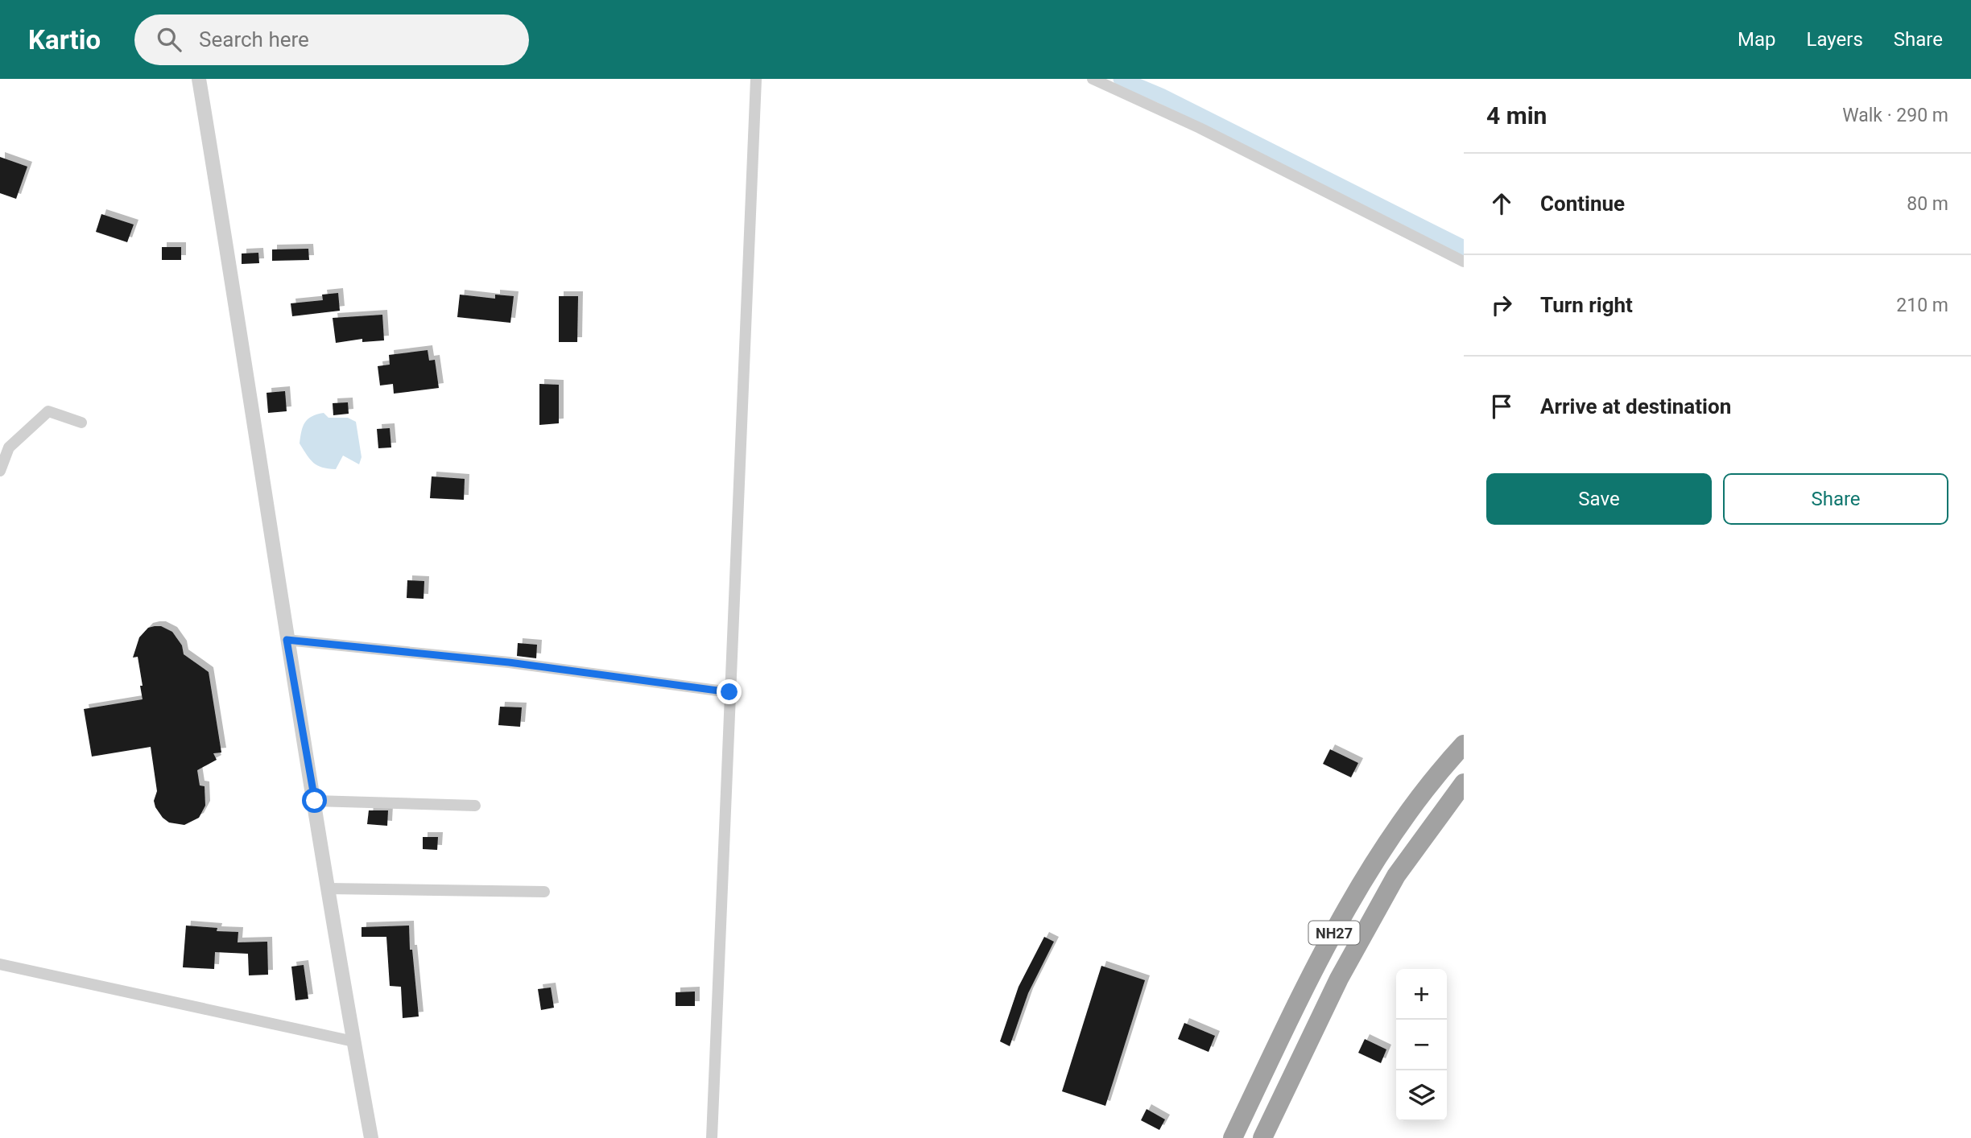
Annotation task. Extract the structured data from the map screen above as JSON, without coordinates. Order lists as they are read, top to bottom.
{
  "streets": {
    "highway": ["NH27"]
  },
  "page": {
    "header": "Kartio",
    "search": "Search here",
    "nav": ["Map", "Layers", "Share"],
    "heading": ["4 min", "Walk · 290 m"],
    "list": [
      ["Continue", "80 m"],
      ["Turn right", "210 m"],
      "Arrive at destination"
    ],
    "buttons": ["Save", "Share"],
    "map_buttons": ["+", "−"]
  }
}
